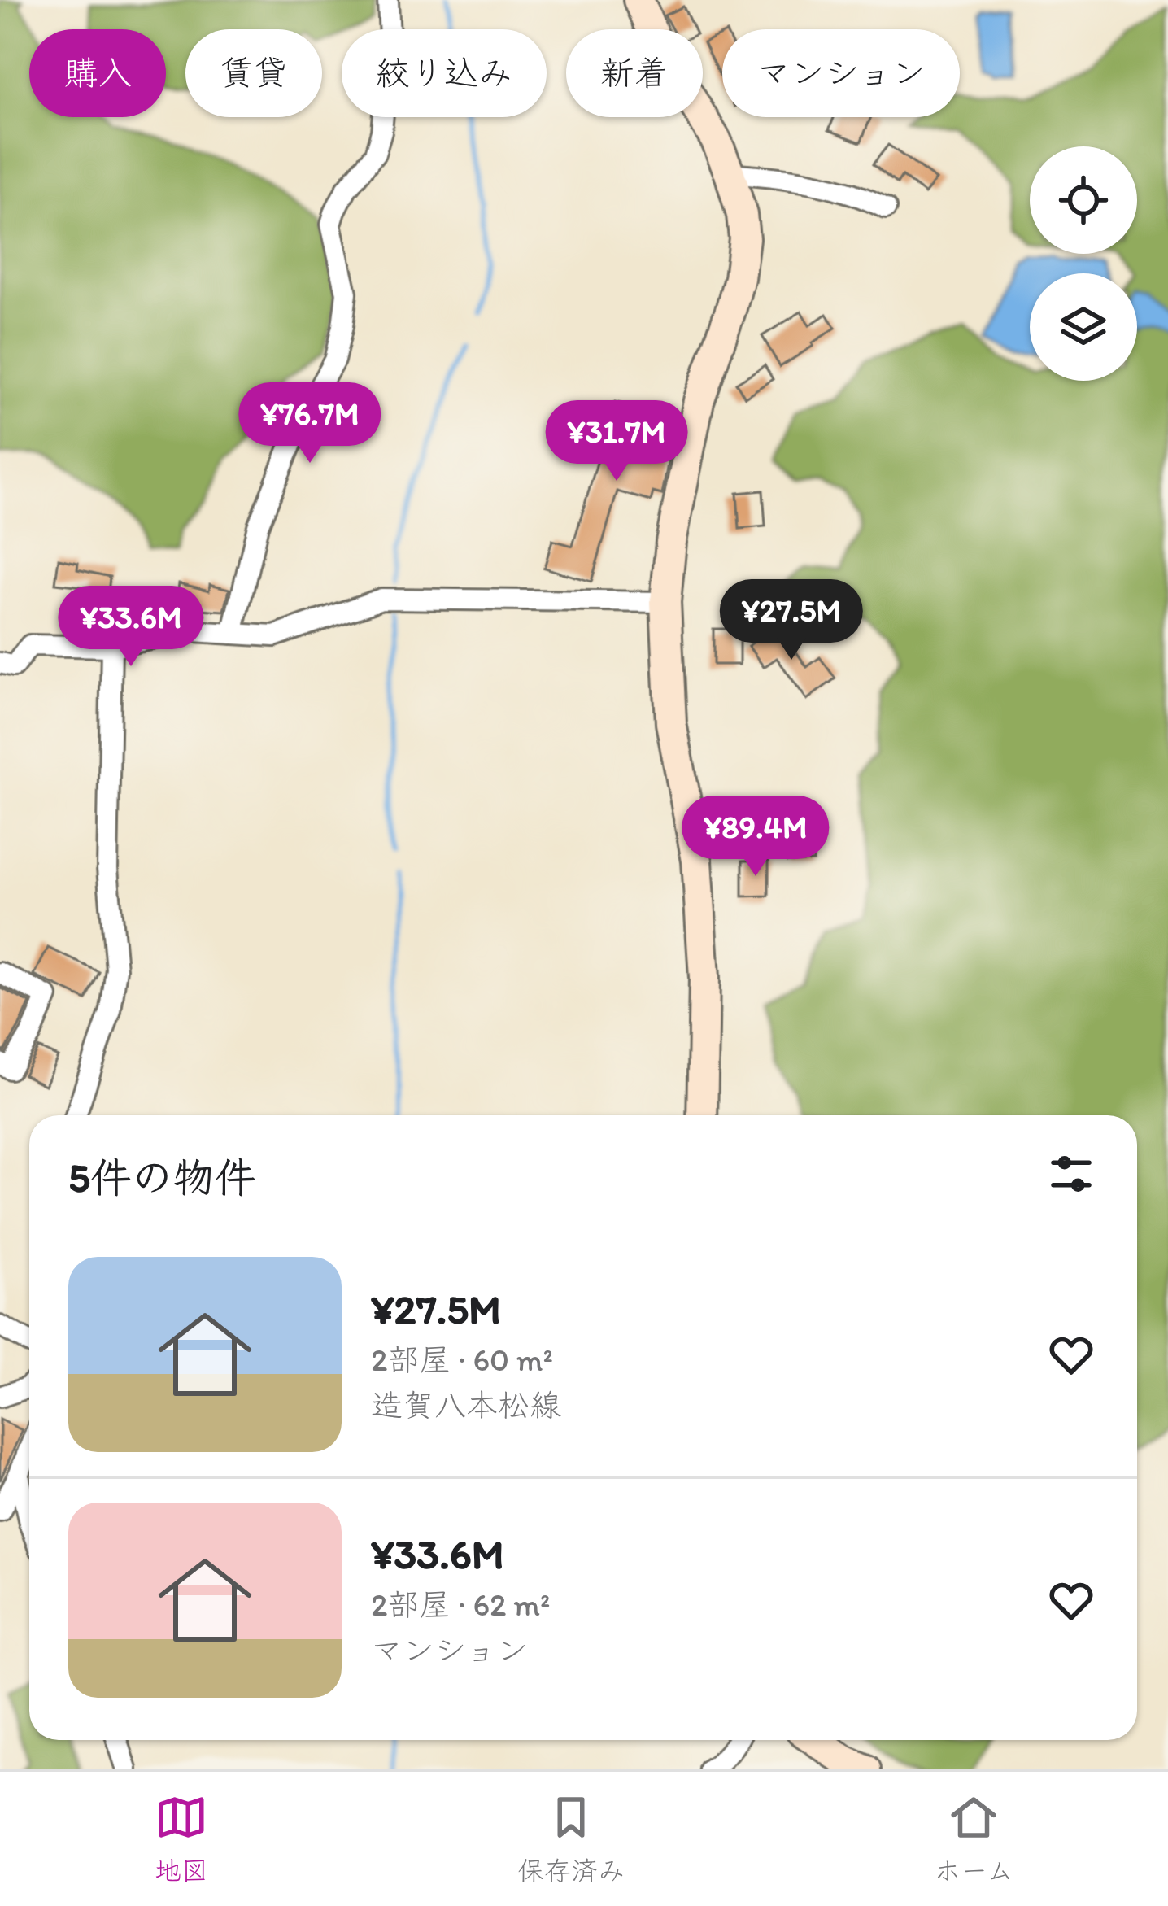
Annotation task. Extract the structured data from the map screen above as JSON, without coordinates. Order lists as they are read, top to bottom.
{
  "page": {
    "chip": [
      "購入",
      "賃貸",
      "絞り込み",
      "新着",
      "マンション"
    ],
    "price": [
      "¥76.7M",
      "¥31.7M",
      "¥27.5M",
      "¥33.6M",
      "¥89.4M"
    ],
    "heading": "5件の物件",
    "list": [
      {
        "name": "¥27.5M",
        "note": "2部屋 · 60 m² · 造賀八本松線"
      },
      {
        "name": "¥33.6M",
        "note": "2部屋 · 62 m² · マンション"
      }
    ],
    "tabs": ["地図", "保存済み", "ホーム"]
  }
}
